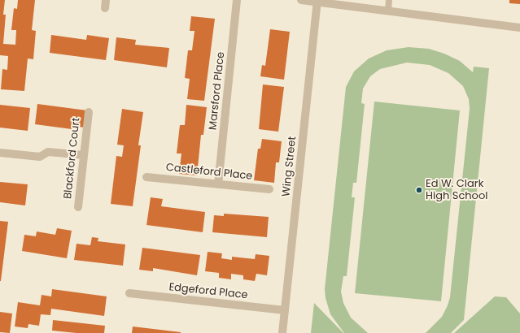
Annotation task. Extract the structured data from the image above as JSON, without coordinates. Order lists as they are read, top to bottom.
{
  "streets": {
    "street": [
      "Marsford Place",
      "Blackford Court",
      "Wing Street",
      "Castleford Place",
      "Edgeford Place"
    ]
  },
  "crossings": [
    ["Marsford Place", "Castleford Place"],
    ["Wing Street", "Edgeford Place"]
  ],
  "places": ["Ed W. Clark High School"]
}
